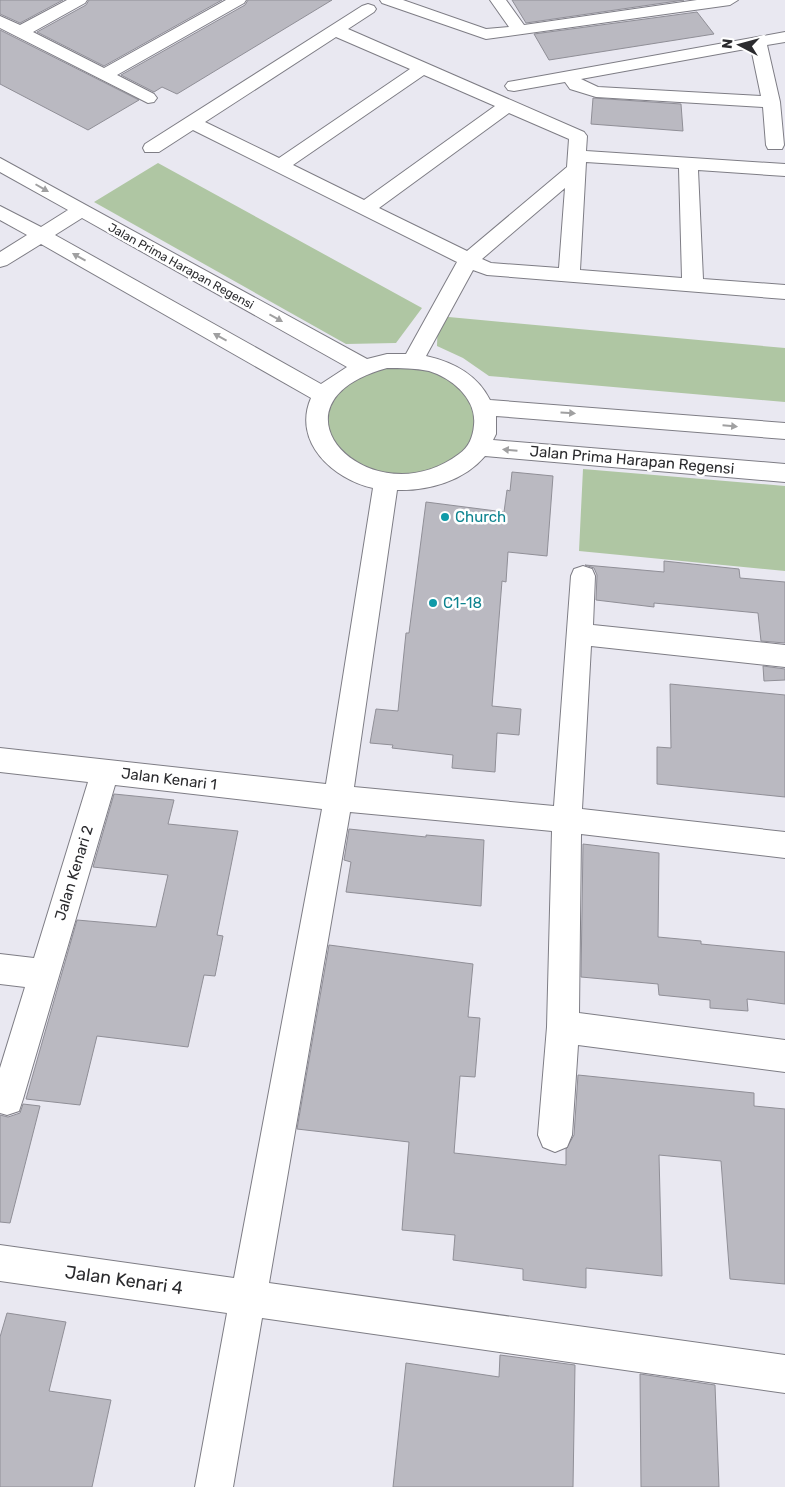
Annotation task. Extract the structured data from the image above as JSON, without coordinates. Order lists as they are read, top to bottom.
{
  "streets": {
    "street": [
      "Jalan Prima Harapan Regensi",
      "Jalan Kenari 1",
      "Jalan Kenari 2",
      "Jalan Kenari 4"
    ]
  },
  "crossings": [
    ["Jalan Kenari 1", "Jalan Kenari 2"]
  ],
  "places": ["Church", "C1-18"],
  "north": "left"
}
